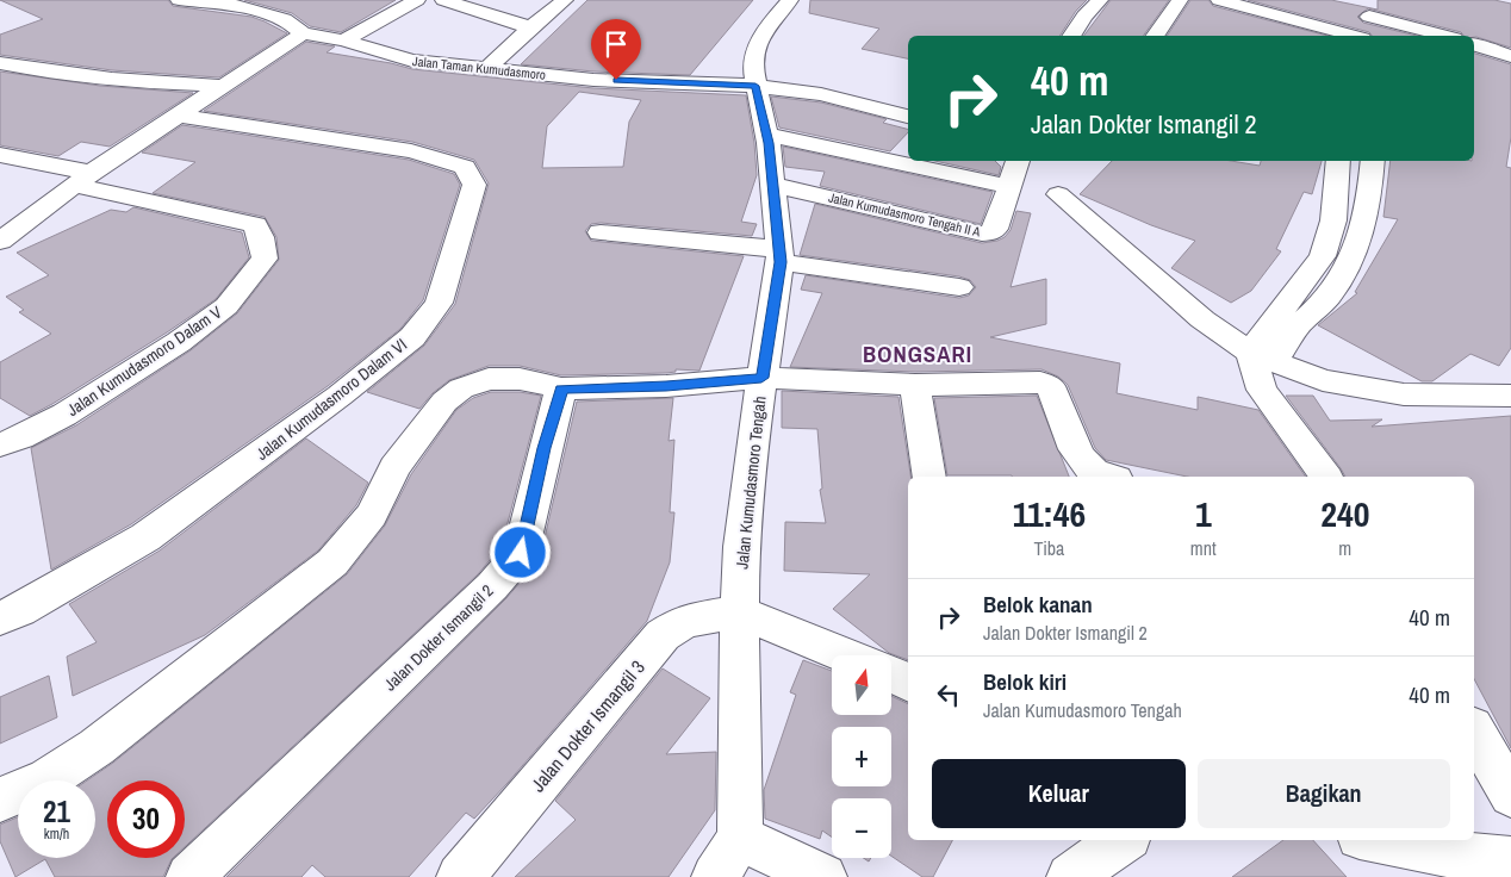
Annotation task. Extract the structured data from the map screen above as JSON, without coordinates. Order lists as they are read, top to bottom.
{
  "streets": {
    "street": [
      "Jalan Taman Kumudasmoro",
      "Jalan Kumudasmoro Tengah II A",
      "Jalan Kumudasmoro Dalam V",
      "Jalan Kumudasmoro Dalam VI",
      "Jalan Kumudasmoro Tengah",
      "Jalan Dokter Ismangil 2",
      "Jalan Dokter Ismangil 3"
    ]
  },
  "crossings": [
    ["Jalan Taman Kumudasmoro", "Jalan Kumudasmoro Tengah"],
    ["Jalan Kumudasmoro Tengah II A", "Jalan Kumudasmoro Tengah"],
    ["Jalan Kumudasmoro Tengah", "Jalan Dokter Ismangil 3"]
  ],
  "districts": ["BONGSARI"],
  "north": "top",
  "page": {
    "turn": ["40 m", "Jalan Dokter Ismangil 2"],
    "eta": [
      "11:46",
      "Tiba",
      "1",
      "mnt",
      "240",
      "m"
    ],
    "list": [
      {
        "name": "Belok kanan",
        "note": "Jalan Dokter Ismangil 2",
        "value": "40 m"
      },
      {
        "name": "Belok kiri",
        "note": "Jalan Kumudasmoro Tengah",
        "value": "40 m"
      }
    ],
    "map_buttons": ["+", "−"],
    "buttons": ["Keluar", "Bagikan"],
    "speed": "21 km/h",
    "limit": "30"
  }
}
